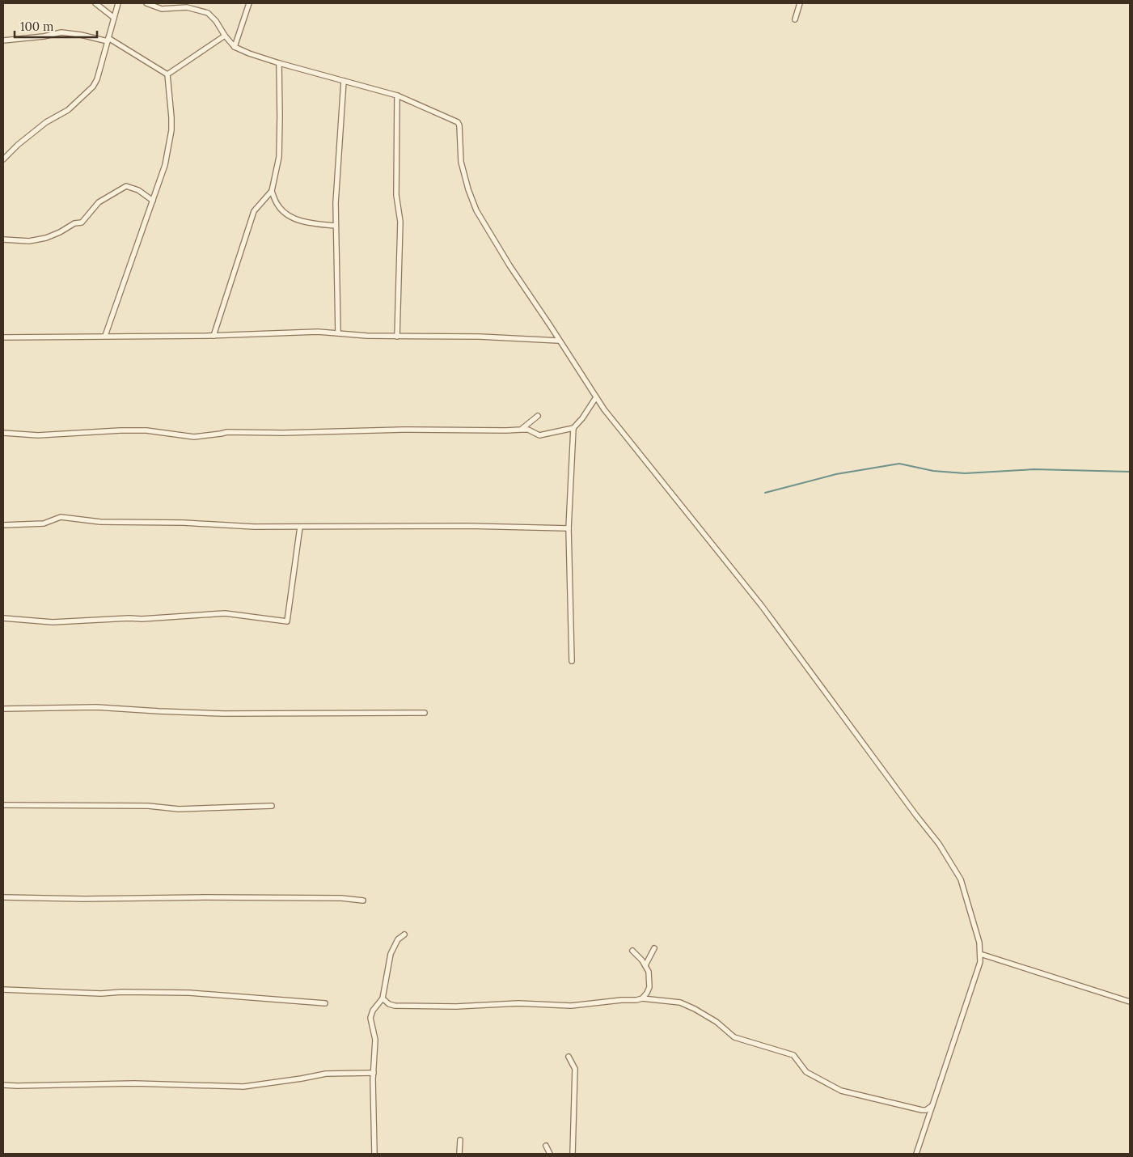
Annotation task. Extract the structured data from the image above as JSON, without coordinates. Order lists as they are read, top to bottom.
{
  "scale_bar": "100 m"
}
